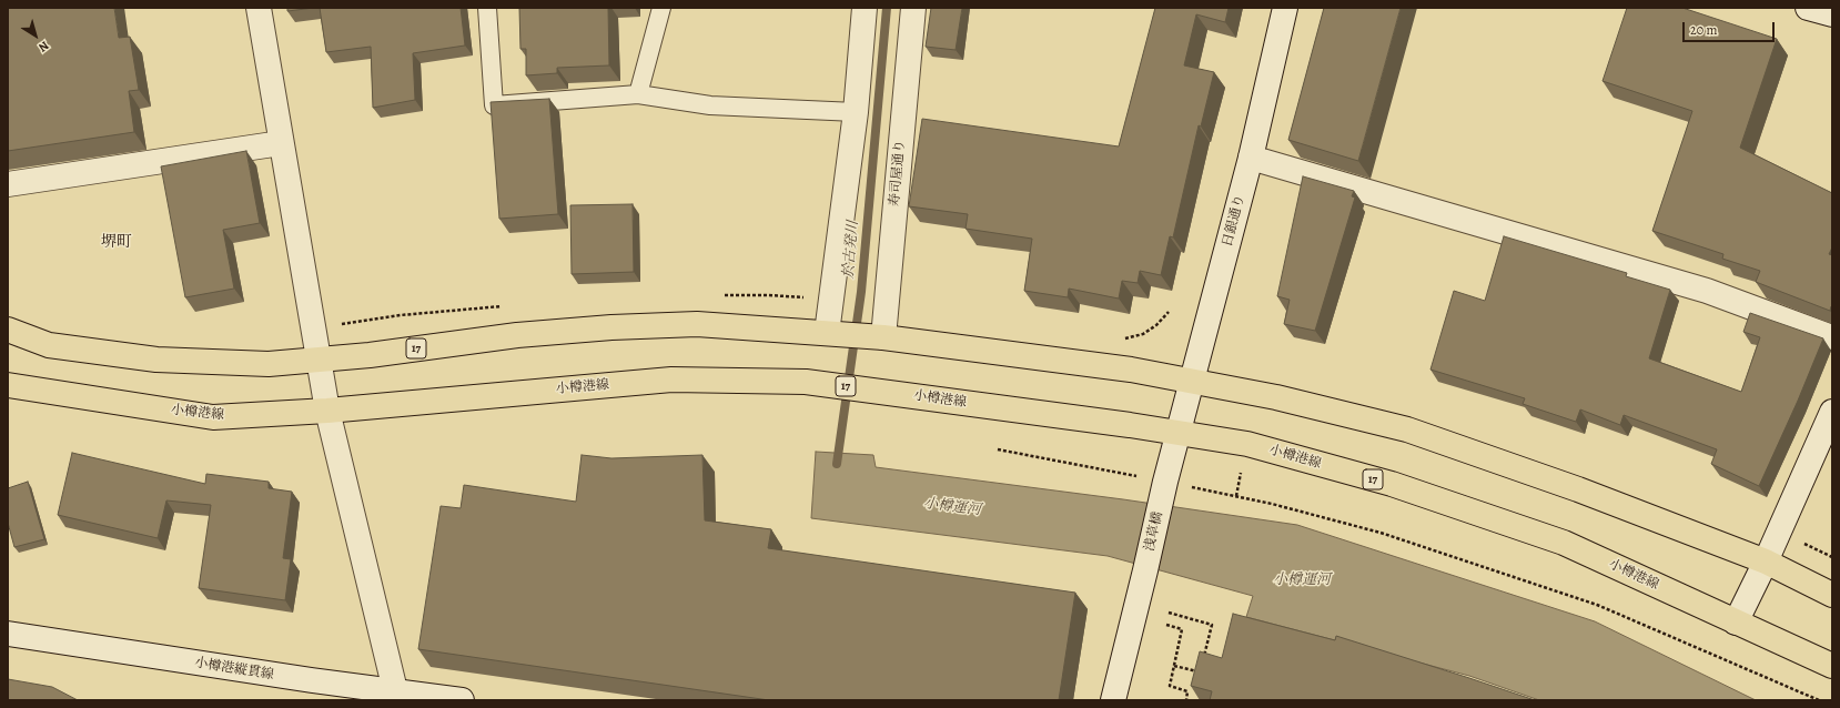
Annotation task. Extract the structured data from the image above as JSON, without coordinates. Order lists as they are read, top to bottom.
{
  "streets": {
    "main road": ["17", "小樽港線"],
    "street": [
      "寿司屋通り",
      "日銀通り",
      "浅草橋",
      "小樽港縦貫線"
    ]
  },
  "crossings": [
    ["寿司屋通り", "17"],
    ["日銀通り", "17"],
    ["日銀通り", "小樽港線"],
    ["日銀通り", "浅草橋"],
    ["小樽港線", "浅草橋"]
  ],
  "districts": ["堺町"],
  "water": ["於古発川", "小樽運河"],
  "scale_bar": "20 m",
  "north": "bottom right"
}
